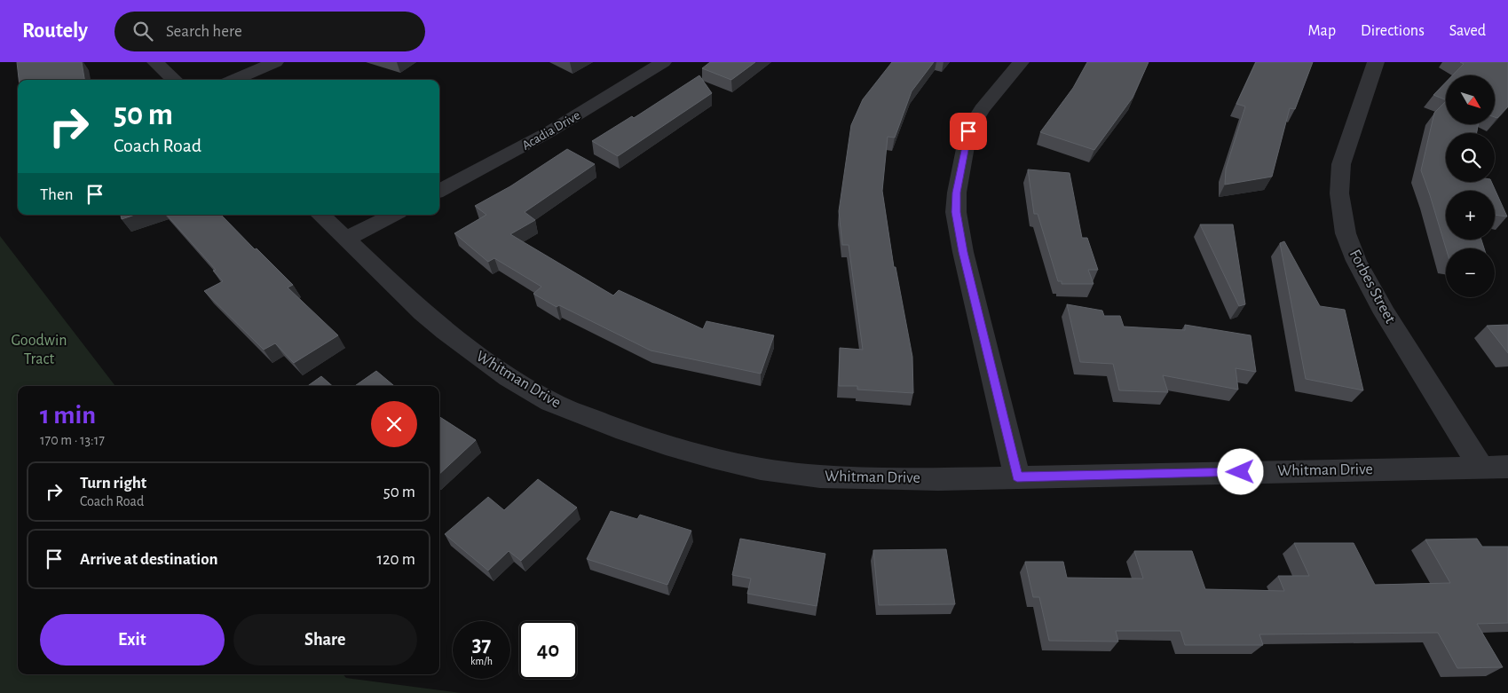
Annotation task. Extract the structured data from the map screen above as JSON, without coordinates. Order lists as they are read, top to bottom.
{
  "streets": {
    "street": ["Acadia Drive", "Forbes Street", "Whitman Drive"]
  },
  "crossings": [
    ["Forbes Street", "Whitman Drive"]
  ],
  "parks": ["Goodwin Tract"],
  "north": "bottom right",
  "page": {
    "header": "Routely",
    "search": "Search here",
    "nav": ["Map", "Directions", "Saved"],
    "map_buttons": ["+", "−"],
    "turn": ["50 m", "Coach Road"],
    "then": "Then",
    "heading": ["1 min", "170 m · 13:17"],
    "list": [
      {
        "name": "Turn right",
        "note": "Coach Road",
        "value": "50 m"
      },
      {
        "name": "Arrive at destination",
        "value": "120 m"
      }
    ],
    "buttons": ["Exit", "Share"],
    "speed": "37 km/h",
    "limit": "40"
  }
}
